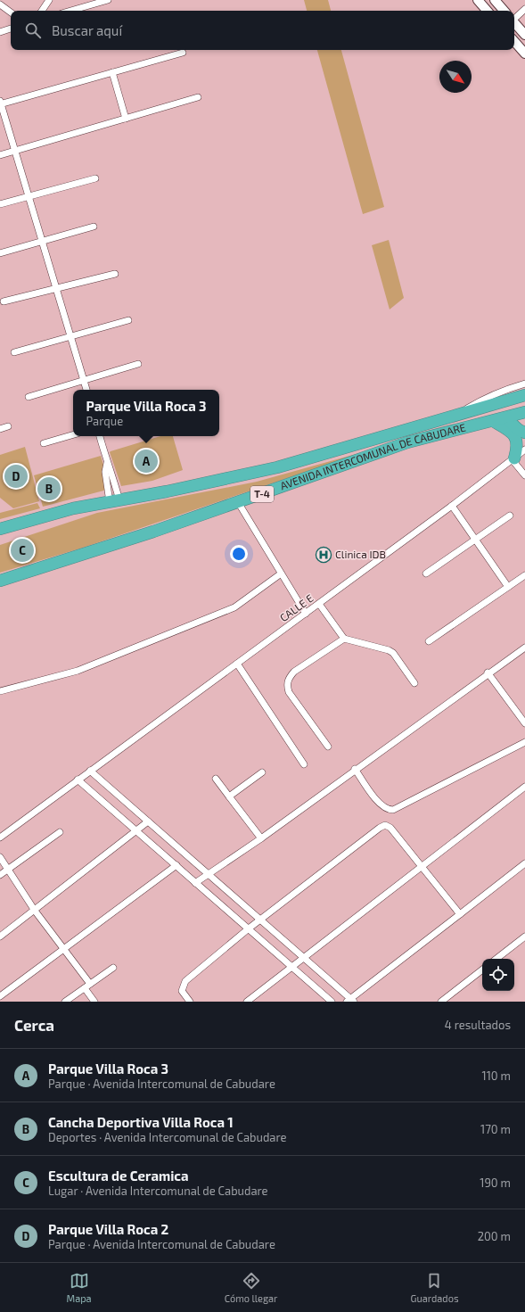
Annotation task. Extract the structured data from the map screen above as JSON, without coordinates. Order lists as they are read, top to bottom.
{
  "streets": {
    "highway": ["AVENIDA INTERCOMUNAL DE CABUDARE", "T-4"],
    "street": ["CALLE E"]
  },
  "places": {
    "hospital": ["Clinica IDB"]
  },
  "north": "bottom right",
  "page": {
    "search": "Buscar aquí",
    "popup": ["Parque Villa Roca 3", "Parque"],
    "pins": [
      "A",
      "D",
      "B",
      "C"
    ],
    "heading": ["Cerca", "4 resultados"],
    "list": [
      {
        "mark": "A",
        "name": "Parque Villa Roca 3",
        "note": "Parque · Avenida Intercomunal de Cabudare",
        "value": "110 m"
      },
      {
        "mark": "B",
        "name": "Cancha Deportiva Villa Roca 1",
        "note": "Deportes · Avenida Intercomunal de Cabudare",
        "value": "170 m"
      },
      {
        "mark": "C",
        "name": "Escultura de Ceramica",
        "note": "Lugar · Avenida Intercomunal de Cabudare",
        "value": "190 m"
      },
      {
        "mark": "D",
        "name": "Parque Villa Roca 2",
        "note": "Parque · Avenida Intercomunal de Cabudare",
        "value": "200 m"
      }
    ],
    "nav": ["Mapa", "Cómo llegar", "Guardados"]
  }
}
